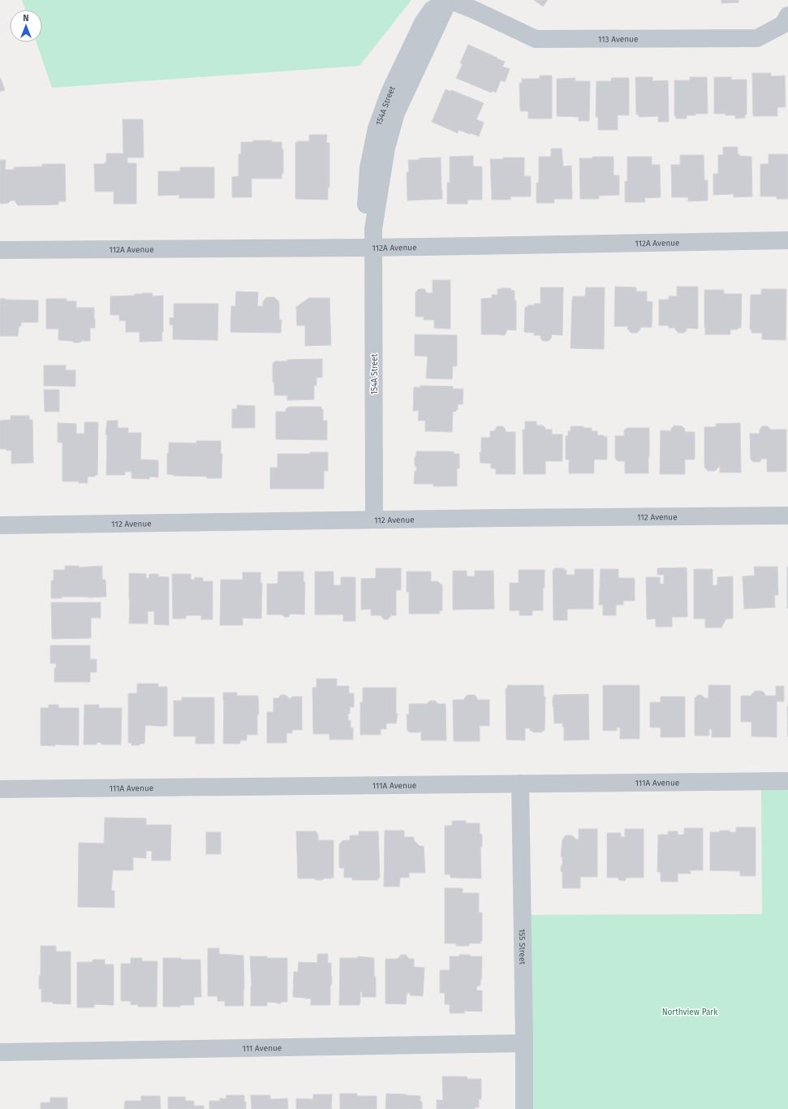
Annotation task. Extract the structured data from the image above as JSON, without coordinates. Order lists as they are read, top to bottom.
{
  "streets": {
    "street": [
      "113 Avenue",
      "154A Street",
      "112A Avenue",
      "112 Avenue",
      "111A Avenue",
      "155 Street",
      "111 Avenue"
    ]
  },
  "crossings": [
    ["113 Avenue", "154A Street"],
    ["154A Street", "112A Avenue"],
    ["154A Street", "112 Avenue"],
    ["111A Avenue", "155 Street"],
    ["155 Street", "111 Avenue"]
  ],
  "parks": ["Northview Park"],
  "north": "top"
}
